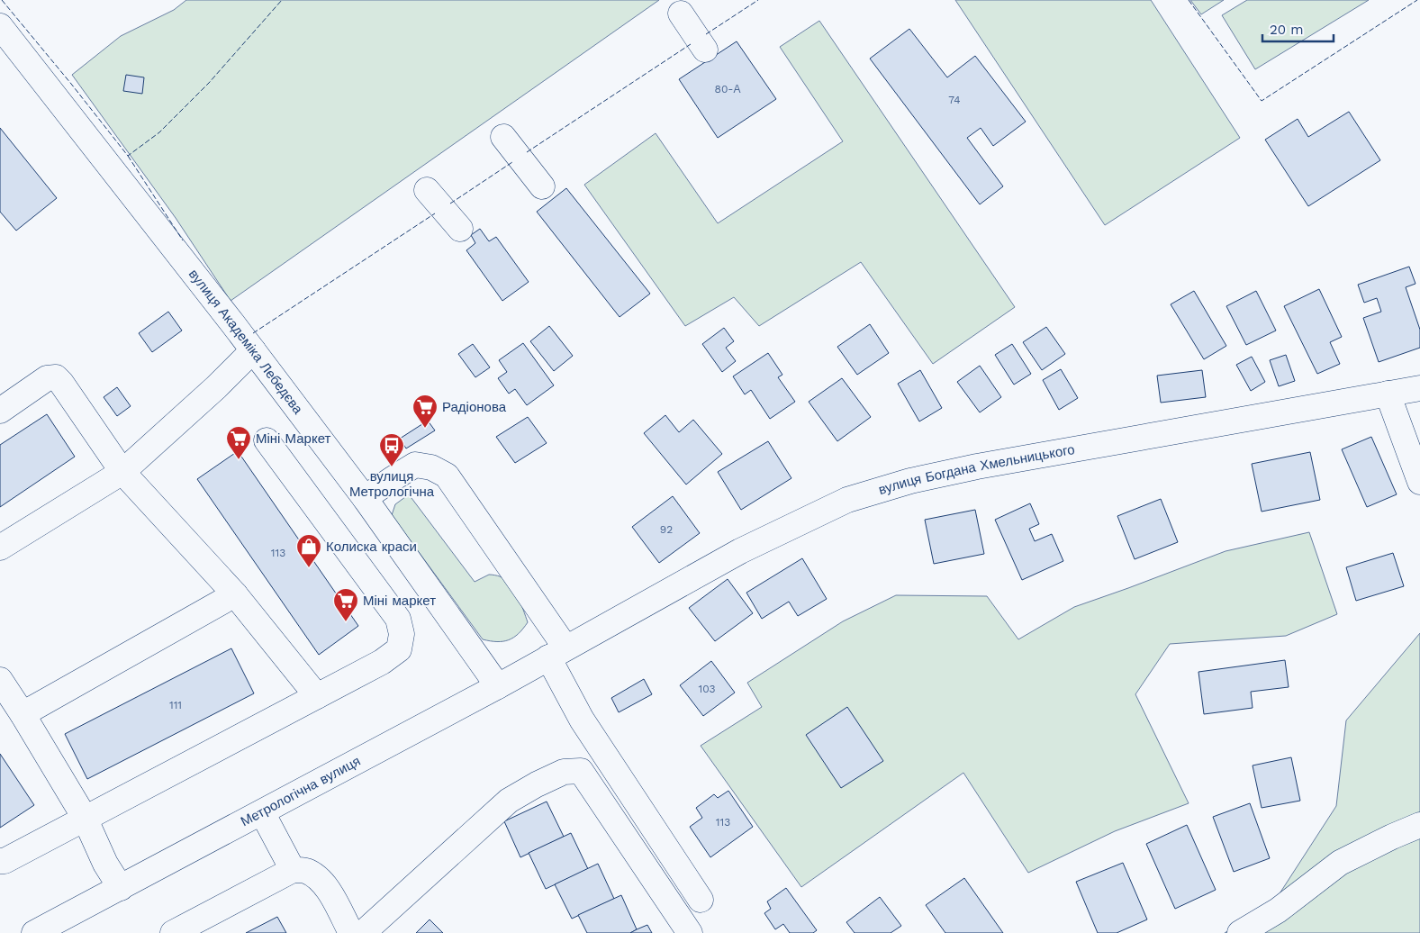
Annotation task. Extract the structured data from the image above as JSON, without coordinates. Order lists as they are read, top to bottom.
{
  "streets": {
    "street": ["вулиця Академіка Лебедєва", "вулиця Богдана Хмельницького", "Метрологічна вулиця"]
  },
  "crossings": [
    ["вулиця Академіка Лебедєва", "Метрологічна вулиця"],
    ["вулиця Богдана Хмельницького", "Метрологічна вулиця"]
  ],
  "places": {
    "supermarket": ["Радіонова", "Міні Маркет", "Міні маркет"],
    "bus stop": ["вулиця Метрологічна"],
    "shop": ["Колиска краси"]
  },
  "house_numbers": [
    "80-А",
    "74",
    "92",
    "113",
    "103",
    "111",
    "113"
  ],
  "scale_bar": "20 m"
}
